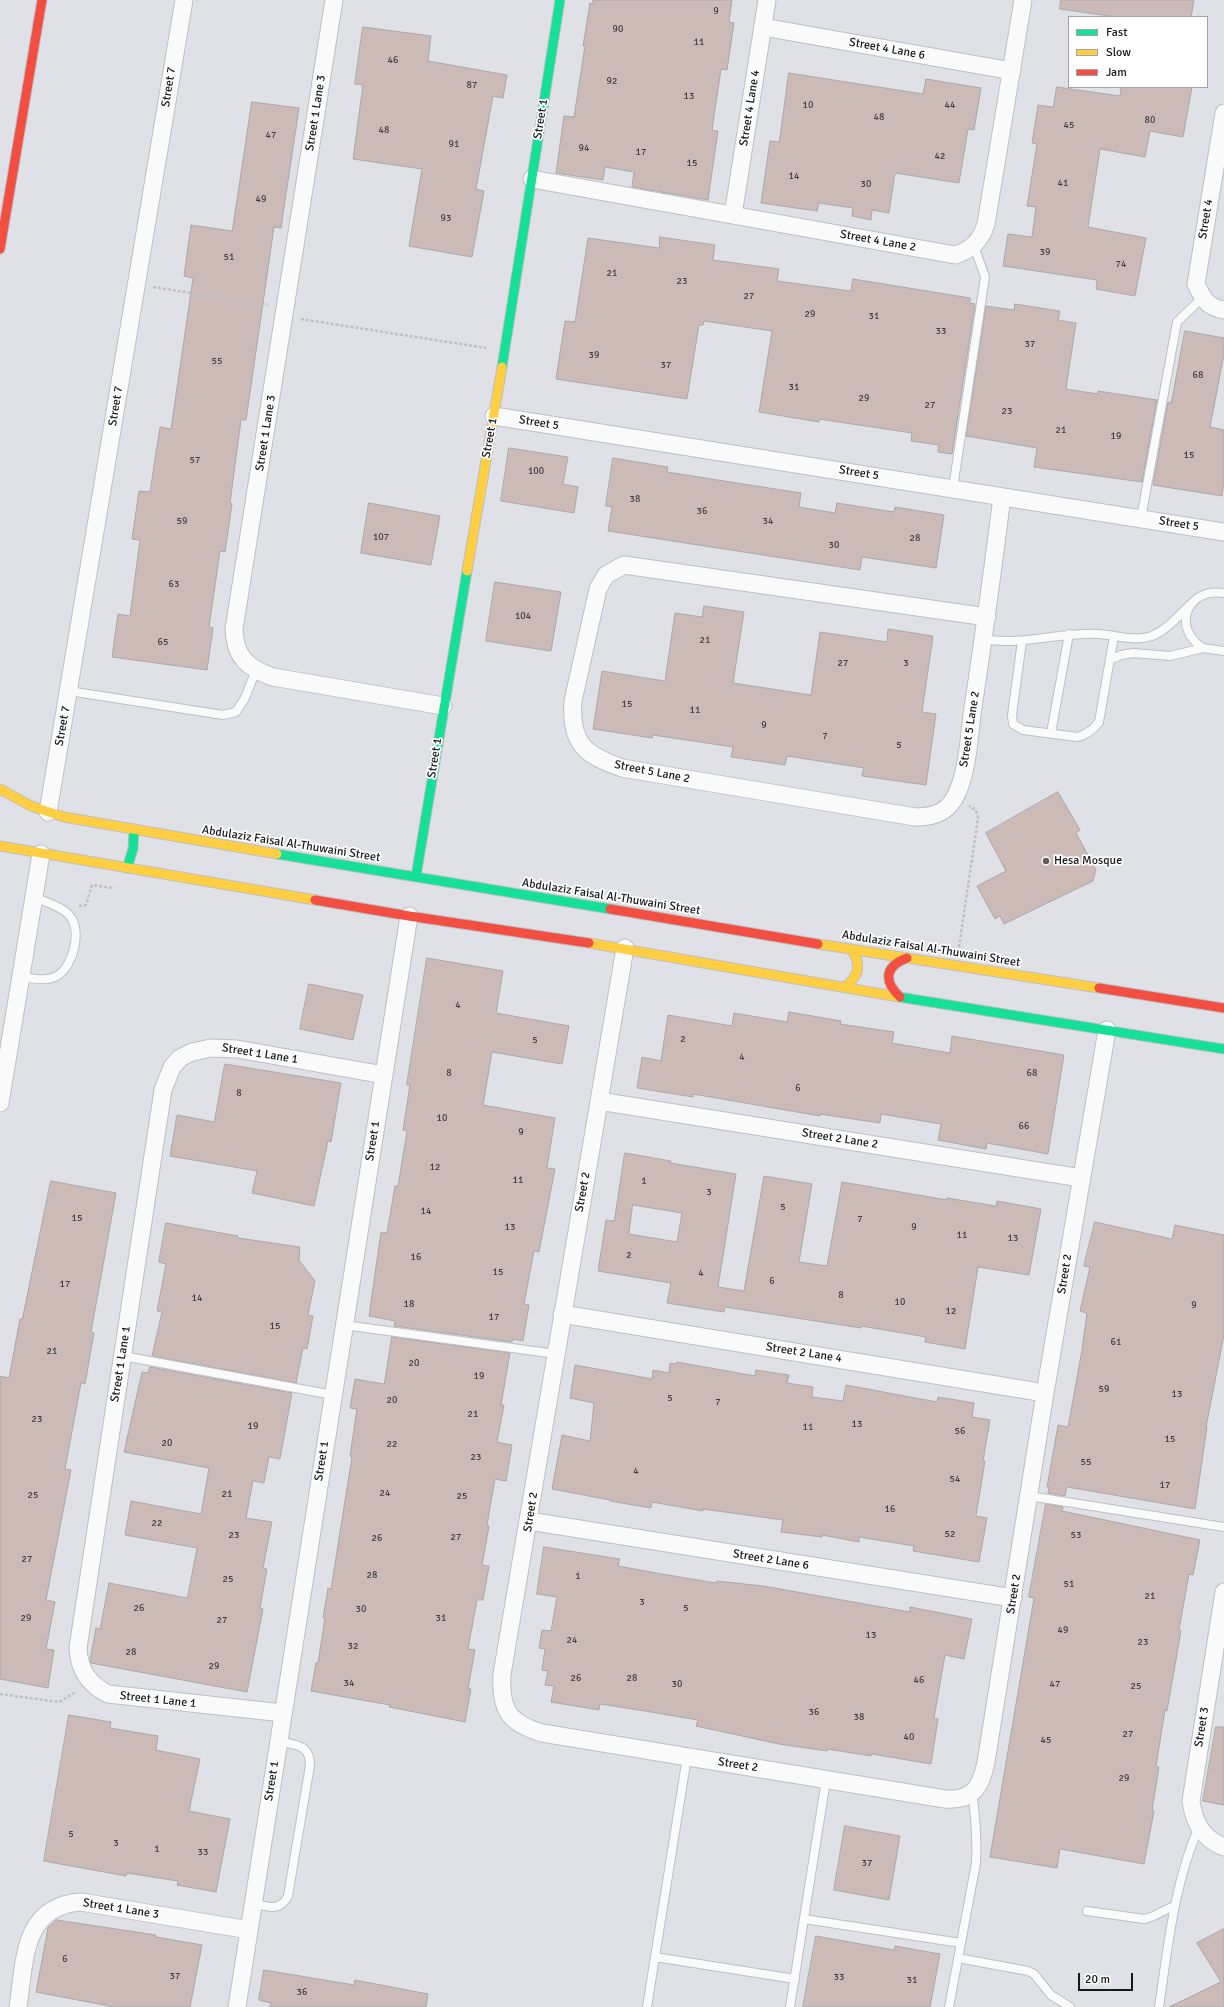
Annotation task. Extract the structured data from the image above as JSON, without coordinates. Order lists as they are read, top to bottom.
{
  "streets": {
    "street": [
      "Street 4 Lane 6",
      "Street 7",
      "Street 4 Lane 4",
      "Street 1 Lane 3",
      "Street 1",
      "Street 4",
      "Street 4 Lane 2",
      "Street 5",
      "Street 5 Lane 2",
      "Abdulaziz Faisal Al-Thuwaini Street",
      "Street 1 Lane 1",
      "Street 2 Lane 2",
      "Street 2",
      "Street 2 Lane 4",
      "Street 2 Lane 6",
      "Street 3"
    ]
  },
  "crossings": [
    ["Street 4 Lane 6", "Street 4 Lane 4"],
    ["Street 7", "Abdulaziz Faisal Al-Thuwaini Street"],
    ["Street 4 Lane 4", "Street 4 Lane 2"],
    ["Street 1 Lane 3", "Street 1"],
    ["Street 1", "Street 4 Lane 2"],
    ["Street 1", "Street 5"],
    ["Street 1", "Abdulaziz Faisal Al-Thuwaini Street"],
    ["Street 1", "Street 1 Lane 1"],
    ["Street 5", "Street 5 Lane 2"],
    ["Street 2 Lane 2", "Street 2"],
    ["Street 2", "Street 2 Lane 4"],
    ["Street 2", "Street 2 Lane 6"]
  ],
  "places": ["Hesa Mosque"],
  "house_numbers": [
    "9",
    "90",
    "11",
    "46",
    "92",
    "87",
    "13",
    "10",
    "44",
    "48",
    "80",
    "45",
    "48",
    "47",
    "91",
    "94",
    "17",
    "42",
    "15",
    "14",
    "41",
    "30",
    "49",
    "93",
    "39",
    "51",
    "74",
    "21",
    "23",
    "27",
    "29",
    "31",
    "33",
    "37",
    "39",
    "55",
    "37",
    "68",
    "31",
    "29",
    "27",
    "23",
    "21",
    "19",
    "15",
    "57",
    "100",
    "38",
    "36",
    "59",
    "34",
    "107",
    "28",
    "30",
    "63",
    "104",
    "21",
    "65",
    "27",
    "3",
    "15",
    "11",
    "9",
    "7",
    "5",
    "4",
    "2",
    "5",
    "4",
    "8",
    "68",
    "6",
    "8",
    "10",
    "66",
    "9",
    "12",
    "11",
    "1",
    "3",
    "5",
    "14",
    "15",
    "7",
    "13",
    "9",
    "11",
    "13",
    "2",
    "16",
    "15",
    "4",
    "6",
    "17",
    "8",
    "14",
    "10",
    "18",
    "9",
    "12",
    "17",
    "15",
    "61",
    "21",
    "20",
    "19",
    "59",
    "13",
    "5",
    "20",
    "7",
    "21",
    "23",
    "13",
    "19",
    "11",
    "56",
    "15",
    "20",
    "22",
    "23",
    "55",
    "4",
    "54",
    "17",
    "24",
    "21",
    "25",
    "25",
    "16",
    "22",
    "52",
    "23",
    "53",
    "27",
    "26",
    "27",
    "28",
    "1",
    "25",
    "51",
    "21",
    "3",
    "26",
    "5",
    "30",
    "29",
    "31",
    "27",
    "49",
    "13",
    "24",
    "23",
    "32",
    "28",
    "29",
    "26",
    "28",
    "46",
    "34",
    "30",
    "47",
    "25",
    "36",
    "38",
    "27",
    "40",
    "45",
    "29",
    "5",
    "3",
    "1",
    "33",
    "37",
    "6",
    "37",
    "33",
    "31",
    "36"
  ],
  "legend": ["Fast", "Slow", "Jam"],
  "scale_bar": "20 m"
}
